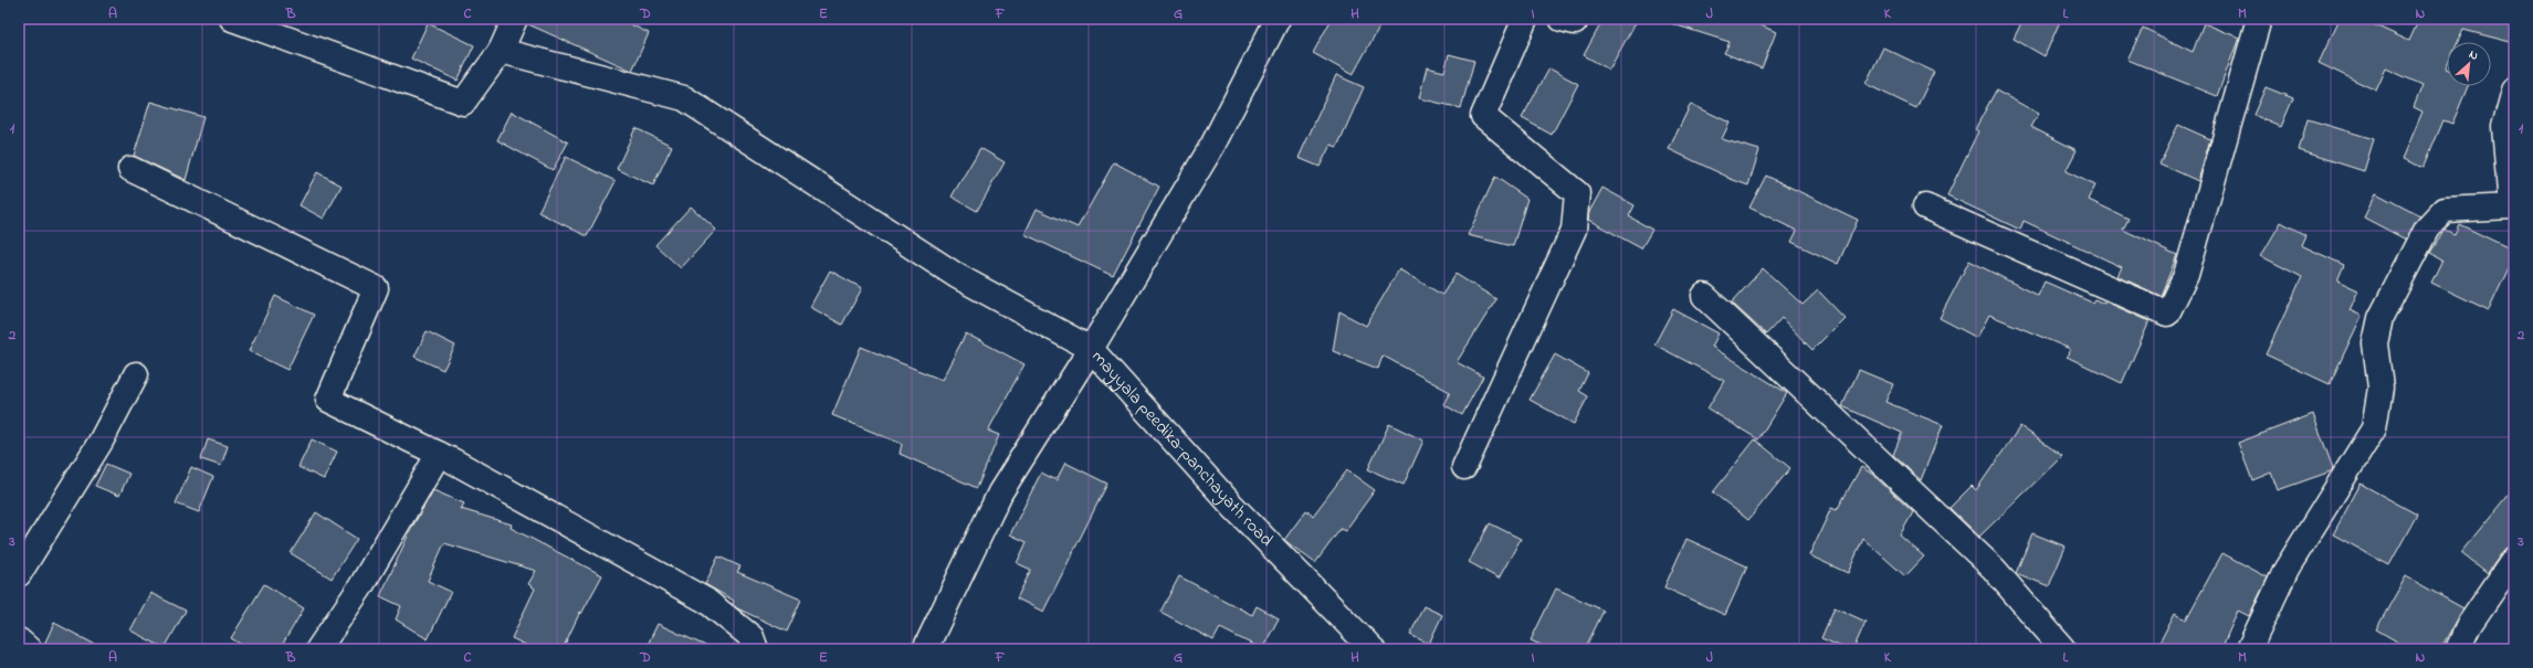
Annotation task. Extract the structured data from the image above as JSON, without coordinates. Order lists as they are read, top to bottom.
{
  "streets": {
    "street": ["mayyala peedika-panchayath road"]
  },
  "north": "top right",
  "grid": {
    "columns": [
      "A",
      "B",
      "C",
      "D",
      "E",
      "F",
      "G",
      "H",
      "I",
      "J",
      "K",
      "L",
      "M",
      "N"
    ],
    "rows": ["1", "2", "3"]
  }
}
